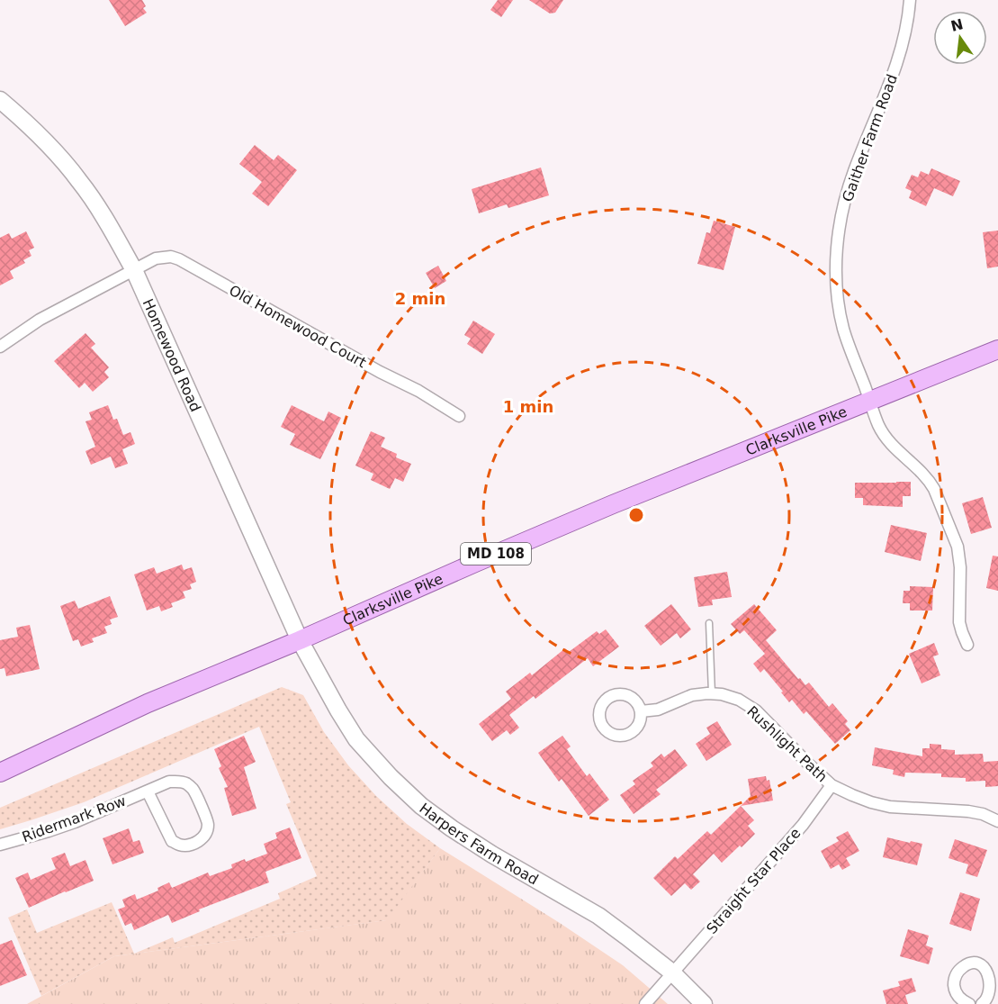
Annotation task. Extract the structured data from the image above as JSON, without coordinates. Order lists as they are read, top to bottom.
{
  "streets": {
    "main road": ["Clarksville Pike", "MD 108"],
    "street": [
      "Gaither Farm Road",
      "Old Homewood Court",
      "Homewood Road",
      "Rushlight Path",
      "Ridermark Row",
      "Harpers Farm Road",
      "Straight Star Place"
    ]
  },
  "crossings": [
    ["Gaither Farm Road", "Clarksville Pike"],
    ["Old Homewood Court", "Homewood Road"],
    ["Homewood Road", "Clarksville Pike"],
    ["Homewood Road", "Harpers Farm Road"],
    ["Clarksville Pike", "Harpers Farm Road"],
    ["Rushlight Path", "Straight Star Place"],
    ["Harpers Farm Road", "Straight Star Place"]
  ],
  "north": "top",
  "rings": ["2 min", "1 min"]
}
